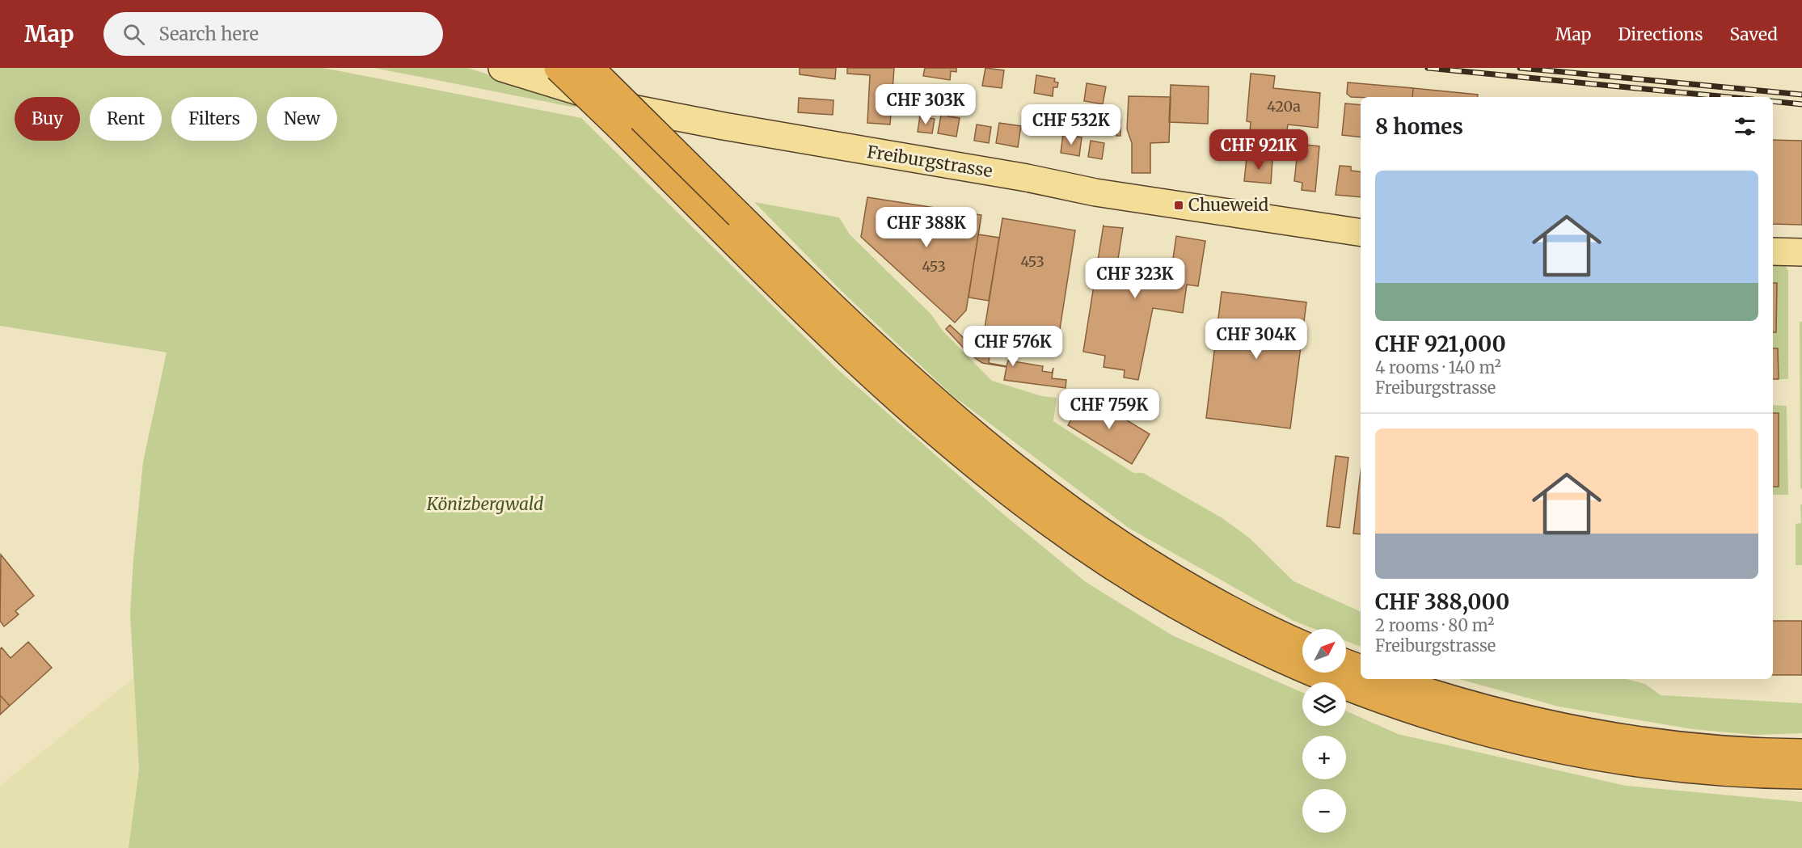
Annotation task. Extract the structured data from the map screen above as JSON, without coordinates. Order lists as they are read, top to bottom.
{
  "streets": {
    "main road": ["Freiburgstrasse"]
  },
  "parks": ["Könizbergwald"],
  "places": {
    "transit": ["Chueweid"]
  },
  "house_numbers": ["420a", "453", "453"],
  "north": "top right",
  "page": {
    "header": "Map",
    "search": "Search here",
    "nav": ["Map", "Directions", "Saved"],
    "price": [
      "CHF 303K",
      "CHF 532K",
      "CHF 921K",
      "CHF 388K",
      "CHF 323K",
      "CHF 304K",
      "CHF 576K",
      "CHF 759K"
    ],
    "chip": [
      "Buy",
      "Rent",
      "Filters",
      "New"
    ],
    "heading": "8 homes",
    "list": [
      {
        "name": "CHF 921,000",
        "note": "4 rooms · 140 m² · Freiburgstrasse"
      },
      {
        "name": "CHF 388,000",
        "note": "2 rooms · 80 m² · Freiburgstrasse"
      }
    ],
    "map_buttons": ["+", "−"]
  }
}
